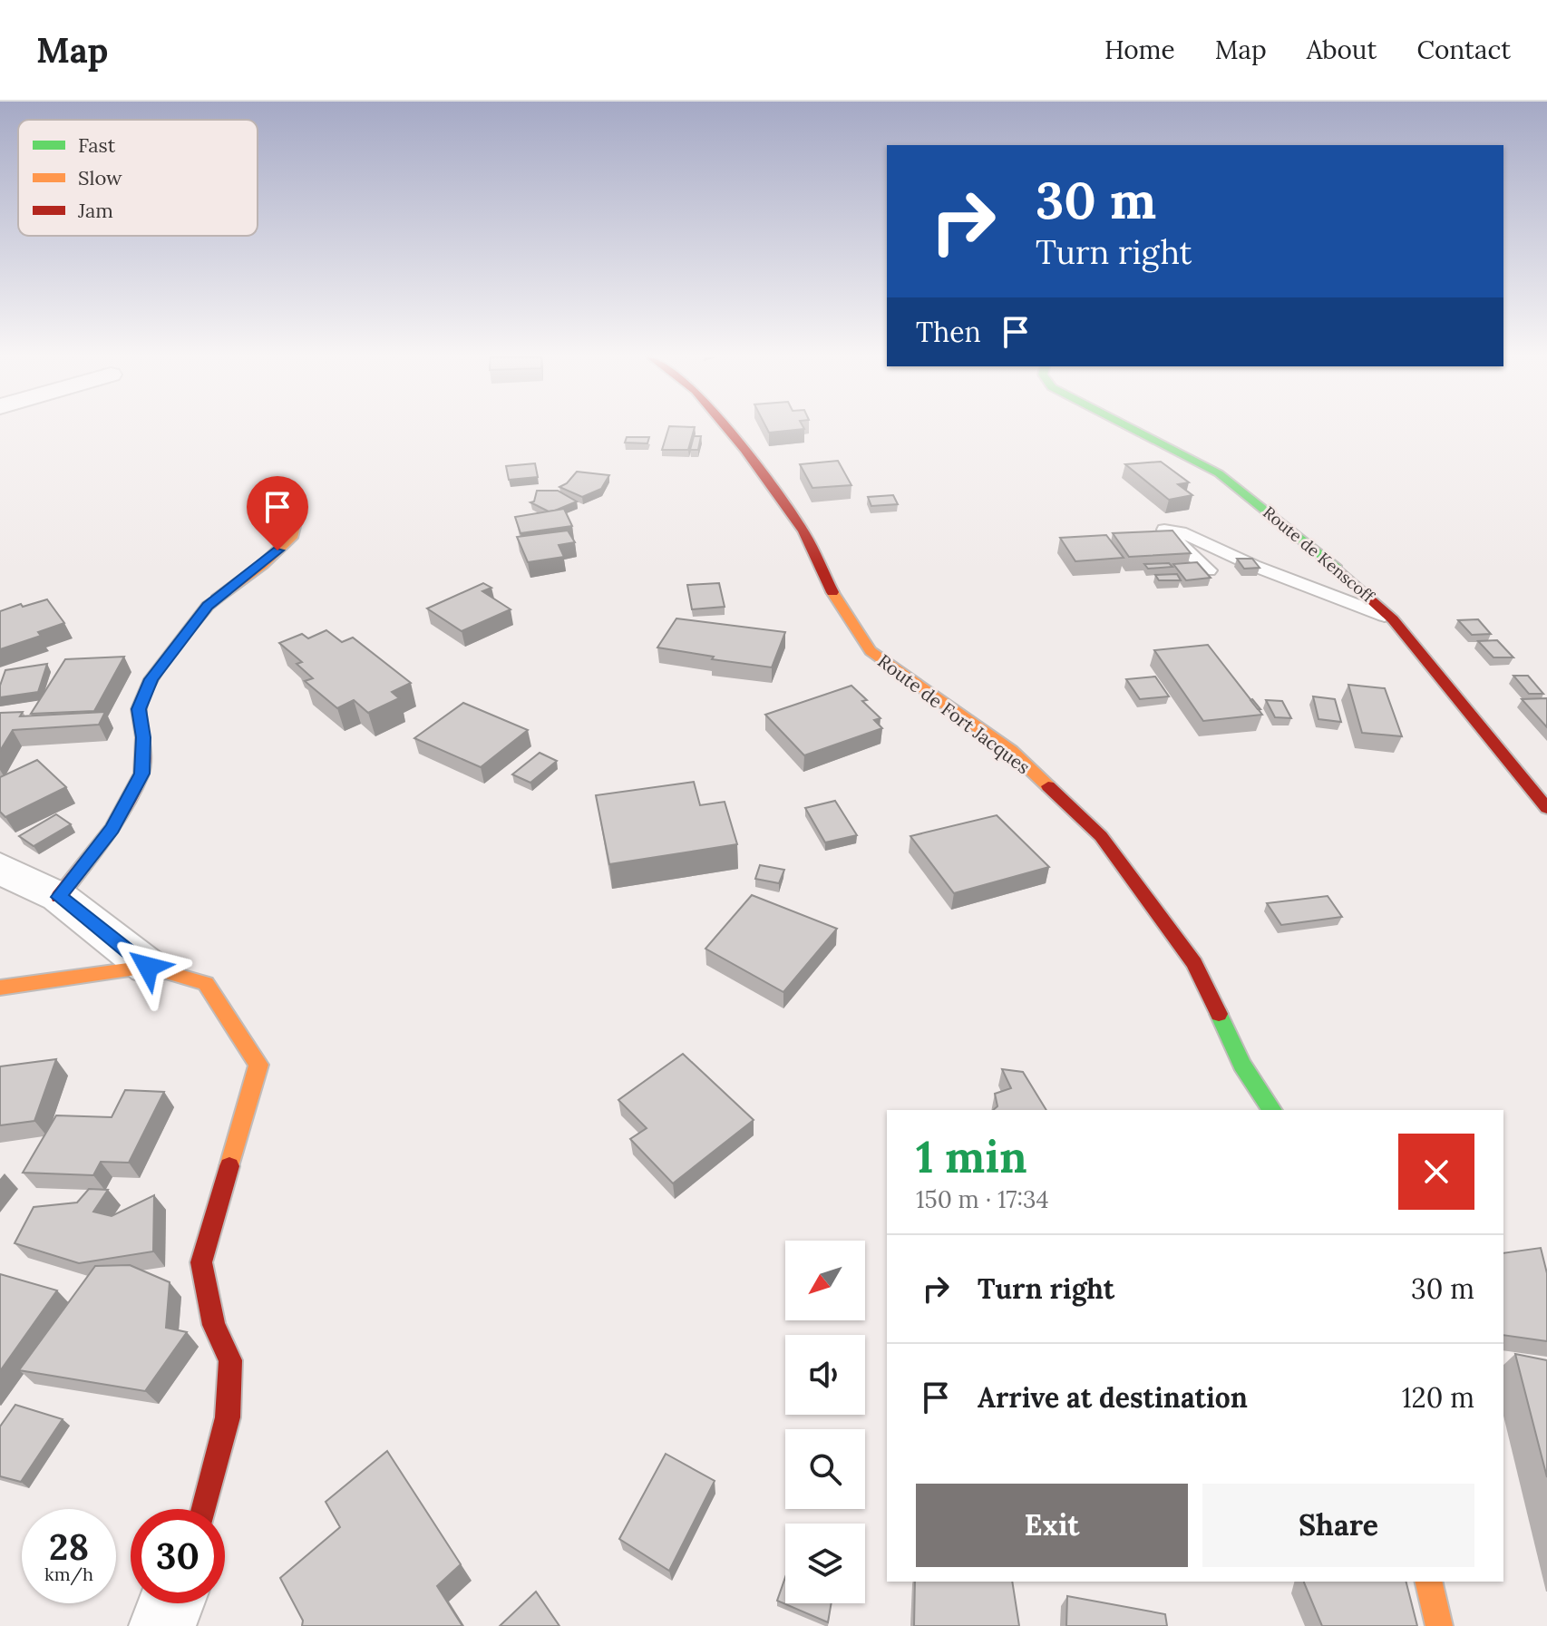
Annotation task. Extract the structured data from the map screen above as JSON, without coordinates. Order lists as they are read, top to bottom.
{
  "streets": {
    "street": ["Route de Kenscoff", "Route de Fort Jacques"]
  },
  "legend": ["Fast", "Slow", "Jam"],
  "north": "bottom left",
  "page": {
    "header": "Map",
    "nav": [
      "Home",
      "Map",
      "About",
      "Contact"
    ],
    "turn": ["30 m", "Turn right"],
    "then": "Then",
    "heading": ["1 min", "150 m · 17:34"],
    "list": [
      {
        "name": "Turn right",
        "value": "30 m"
      },
      {
        "name": "Arrive at destination",
        "value": "120 m"
      }
    ],
    "buttons": ["Exit", "Share"],
    "speed": "28 km/h",
    "limit": "30"
  }
}
